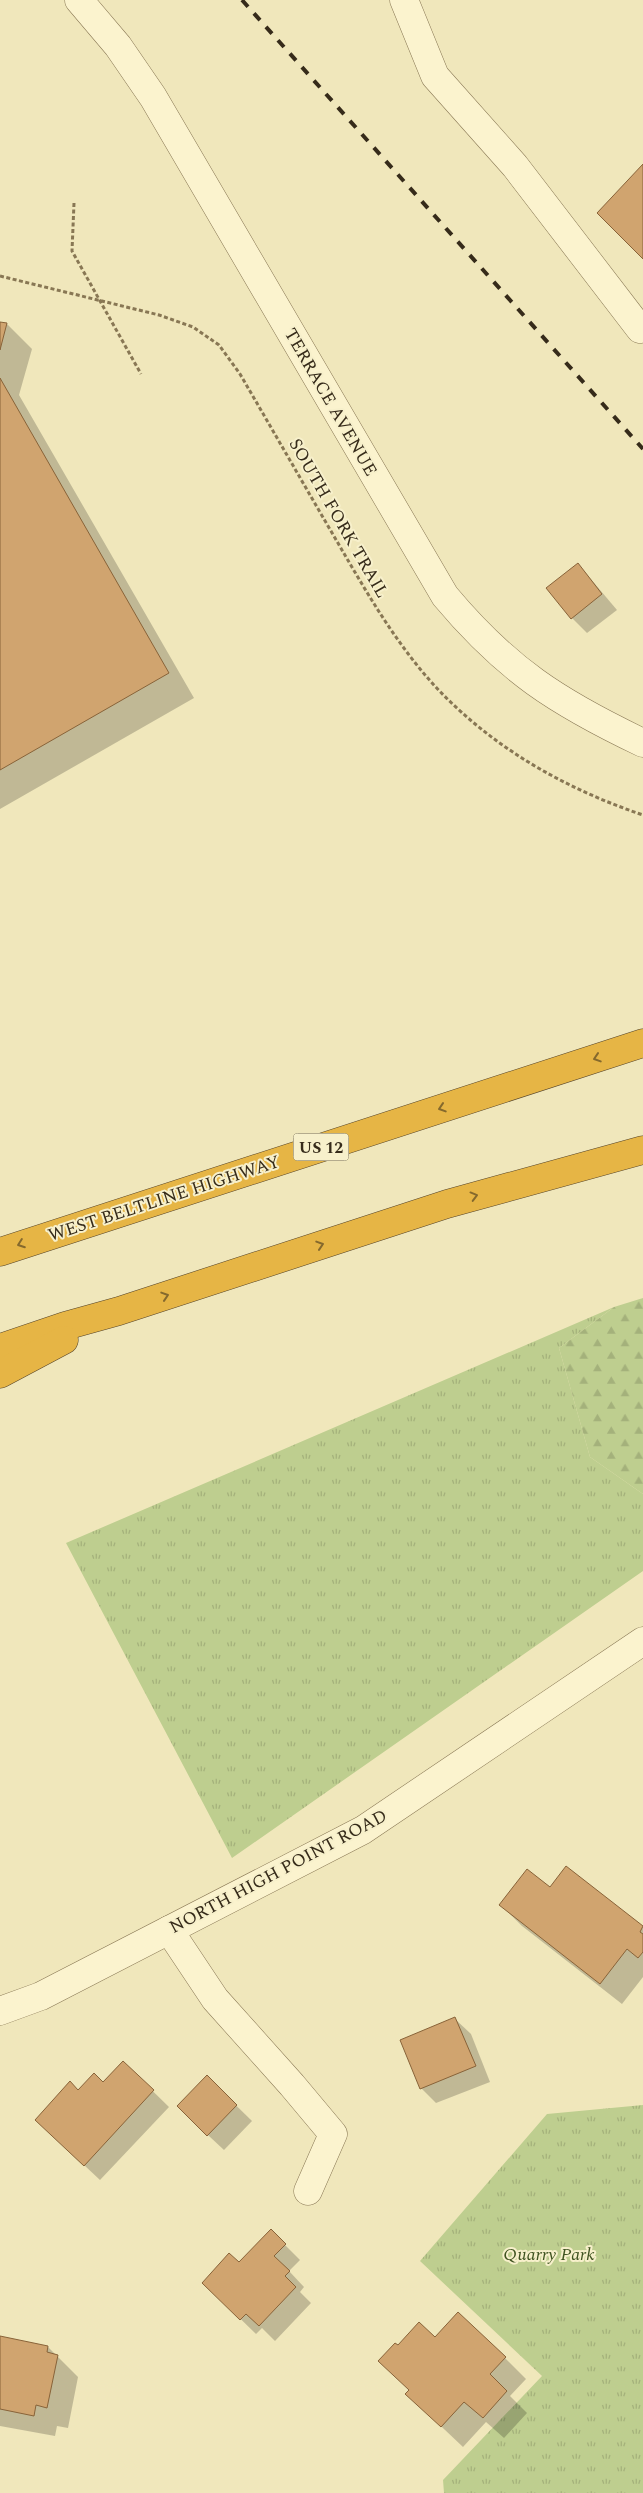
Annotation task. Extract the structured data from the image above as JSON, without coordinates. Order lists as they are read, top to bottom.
{
  "streets": {
    "highway": ["US 12", "WEST BELTLINE HIGHWAY"],
    "street": ["TERRACE AVENUE", "NORTH HIGH POINT ROAD"],
    "path": ["SOUTH FORK TRAIL"]
  },
  "parks": ["Quarry Park"]
}
